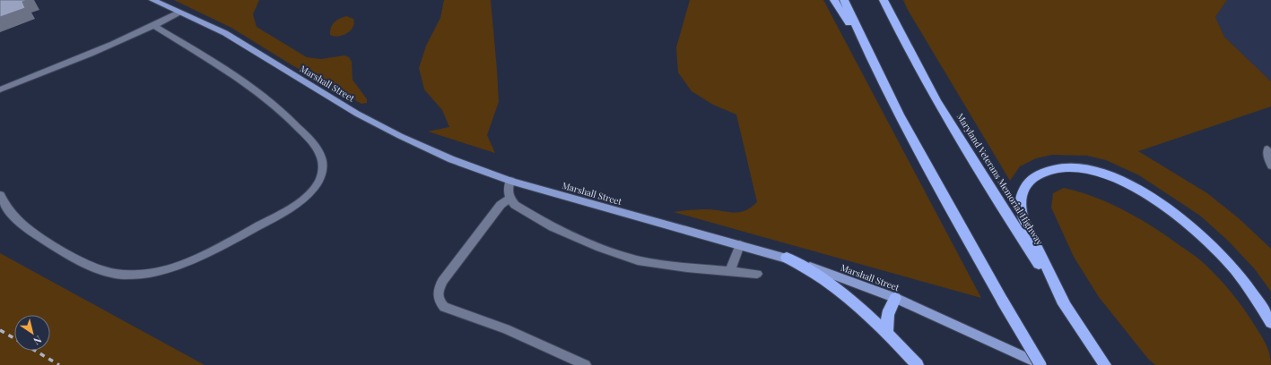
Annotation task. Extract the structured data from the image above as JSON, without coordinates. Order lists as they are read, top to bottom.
{
  "streets": {
    "highway": ["Maryland Veterans Memorial Highway"],
    "main road": ["Marshall Street"]
  },
  "north": "bottom right"
}
